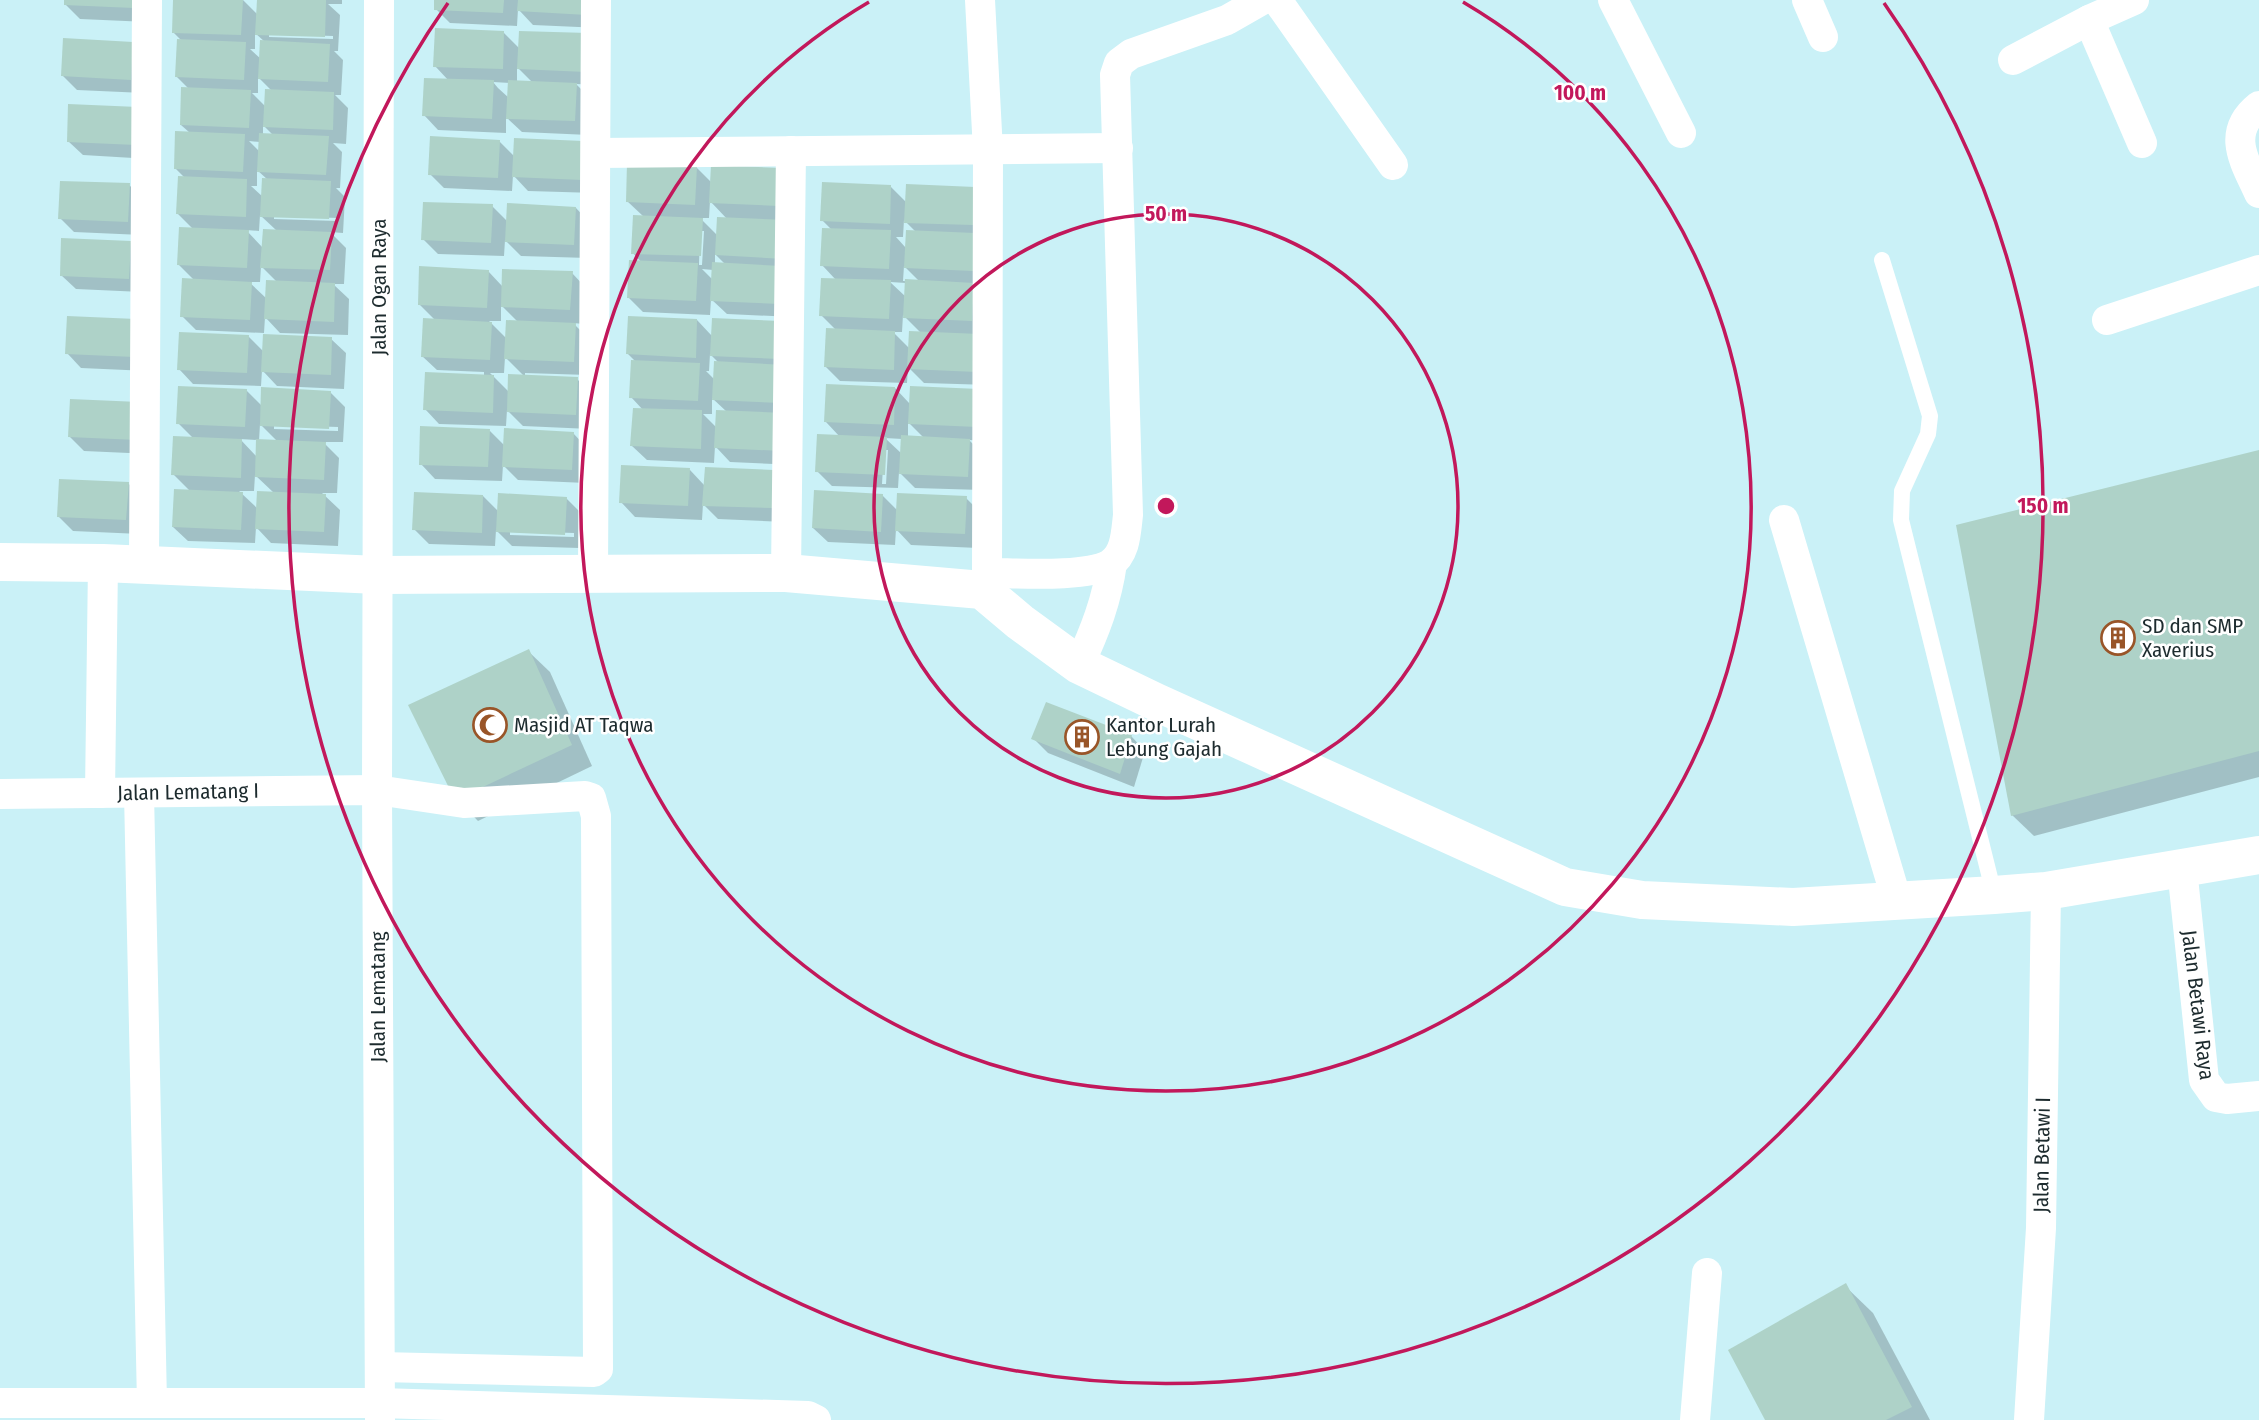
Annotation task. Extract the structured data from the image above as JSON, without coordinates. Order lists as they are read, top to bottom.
{
  "streets": {
    "street": [
      "Jalan Ogan Raya",
      "Jalan Lematang I",
      "Jalan Lematang",
      "Jalan Betawi Raya",
      "Jalan Betawi I"
    ]
  },
  "crossings": [
    ["Jalan Ogan Raya", "Jalan Lematang"],
    ["Jalan Lematang I", "Jalan Lematang"]
  ],
  "places": {
    "building": ["SD dan SMP Xaverius", "Kantor Lurah Lebung Gajah"],
    "mosque": ["Masjid AT Taqwa"]
  },
  "rings": ["100 m", "50 m", "150 m"]
}
